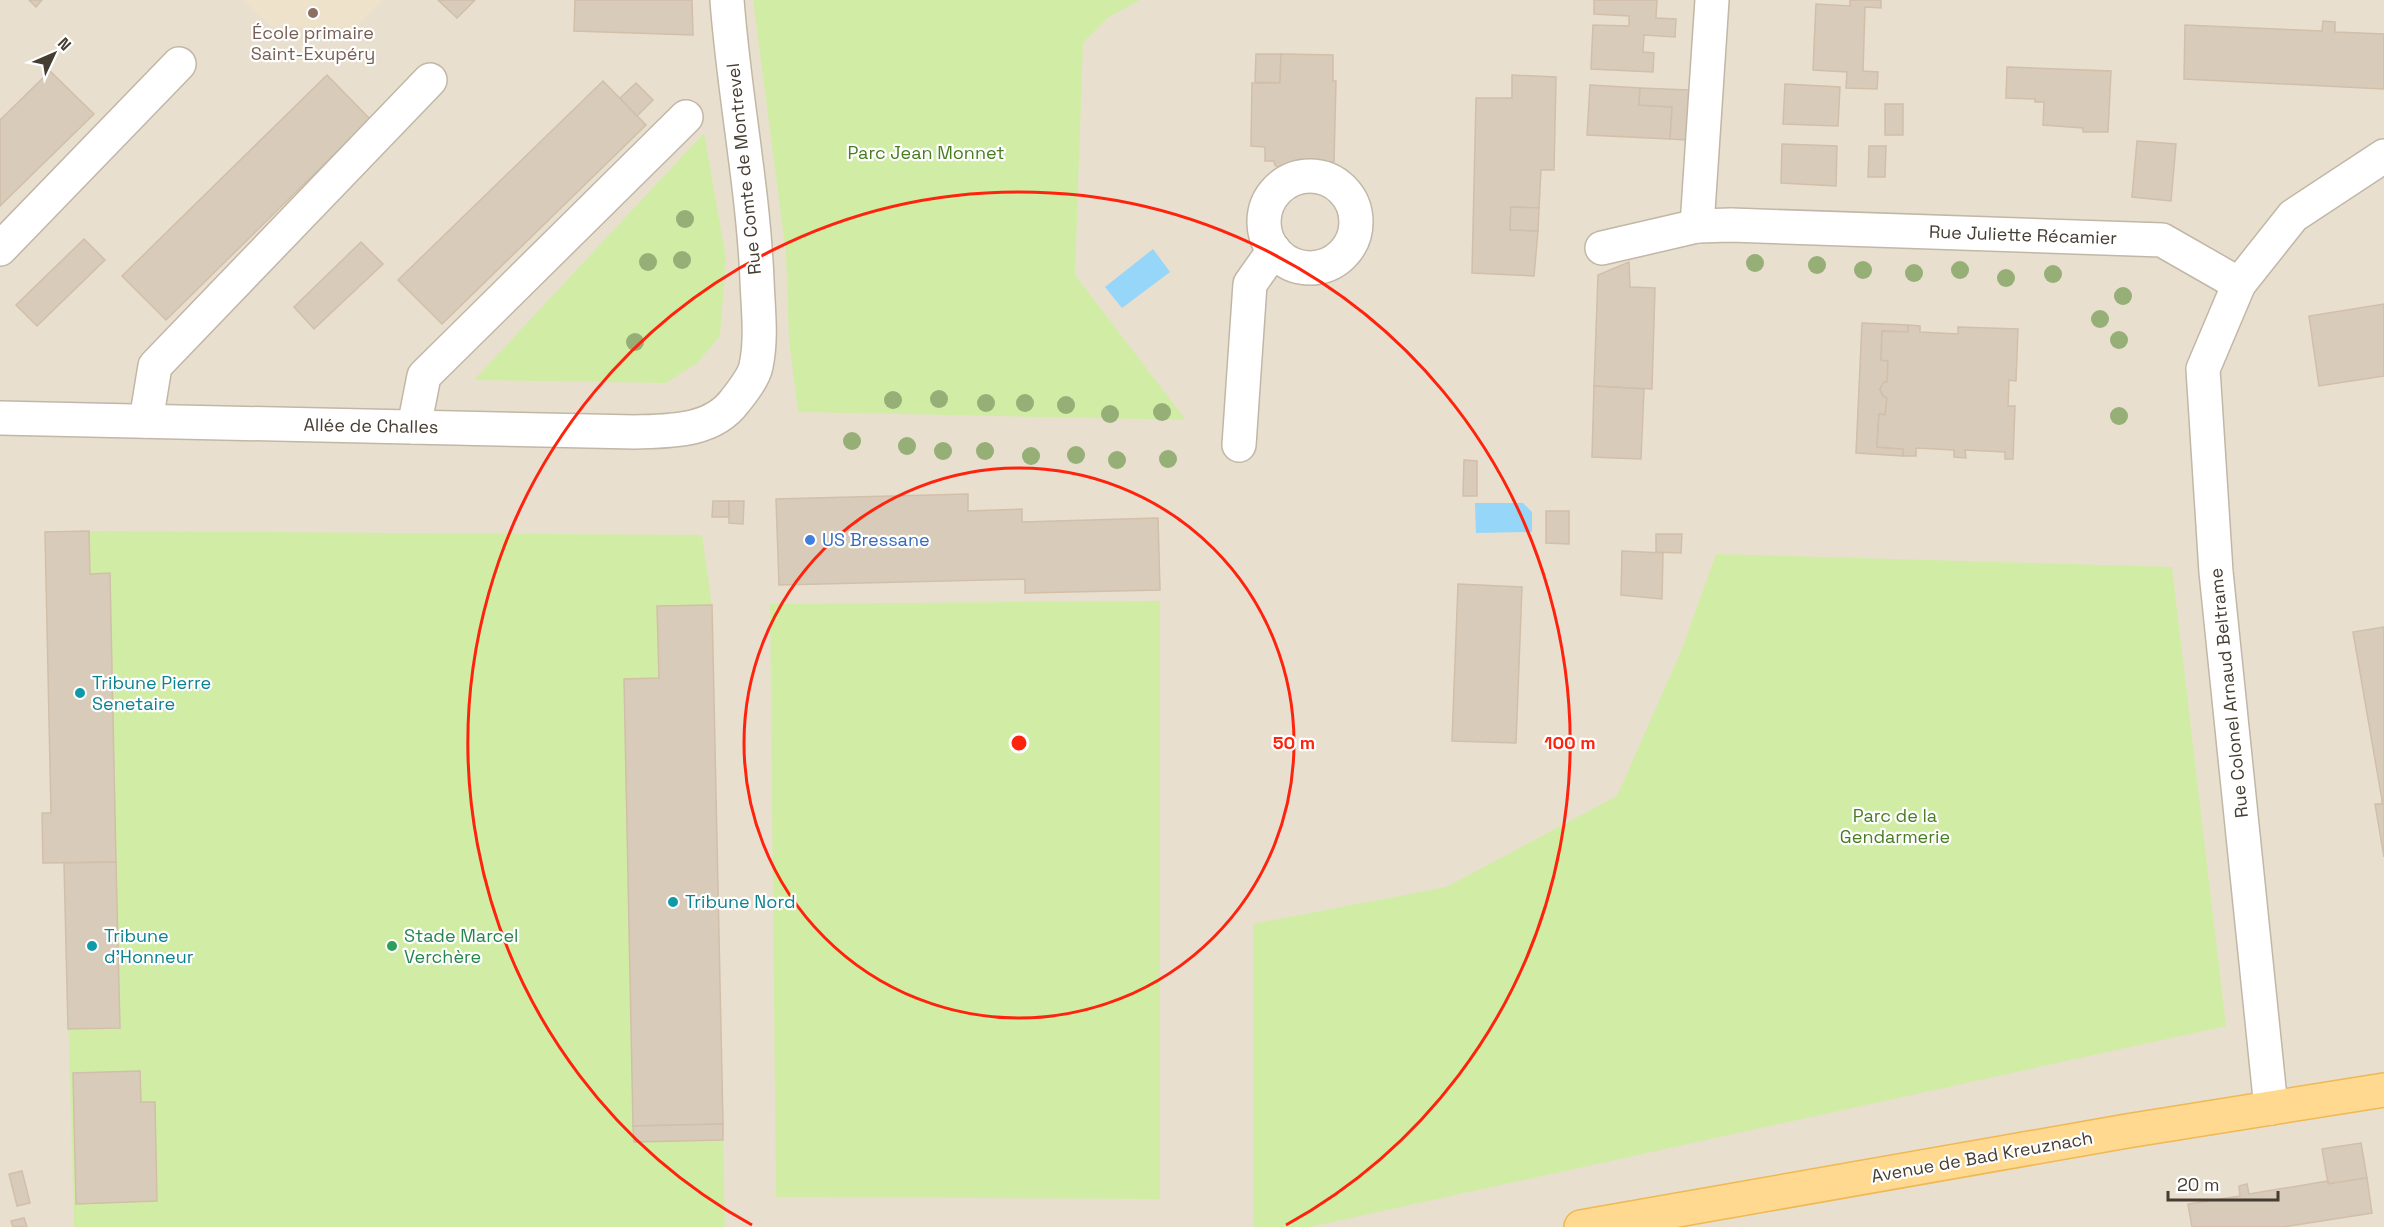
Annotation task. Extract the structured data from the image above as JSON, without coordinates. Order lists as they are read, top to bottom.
{
  "streets": {
    "main road": ["Avenue de Bad Kreuznach"],
    "street": [
      "Rue Comte de Montrevel",
      "Rue Juliette Récamier",
      "Allée de Challes",
      "Rue Colonel Arnaud Beltrame"
    ]
  },
  "crossings": [
    ["Rue Comte de Montrevel", "Allée de Challes"],
    ["Rue Juliette Récamier", "Rue Colonel Arnaud Beltrame"],
    ["Rue Colonel Arnaud Beltrame", "Avenue de Bad Kreuznach"]
  ],
  "parks": ["Parc Jean Monnet", "Parc de la Gendarmerie"],
  "places": [
    "École primaire Saint-Exupéry",
    "US Bressane",
    "Tribune Pierre Senetaire",
    "Tribune Nord",
    "Tribune d’Honneur",
    "Stade Marcel Verchère"
  ],
  "scale_bar": "20 m",
  "north": "top right",
  "rings": ["50 m", "100 m"]
}
